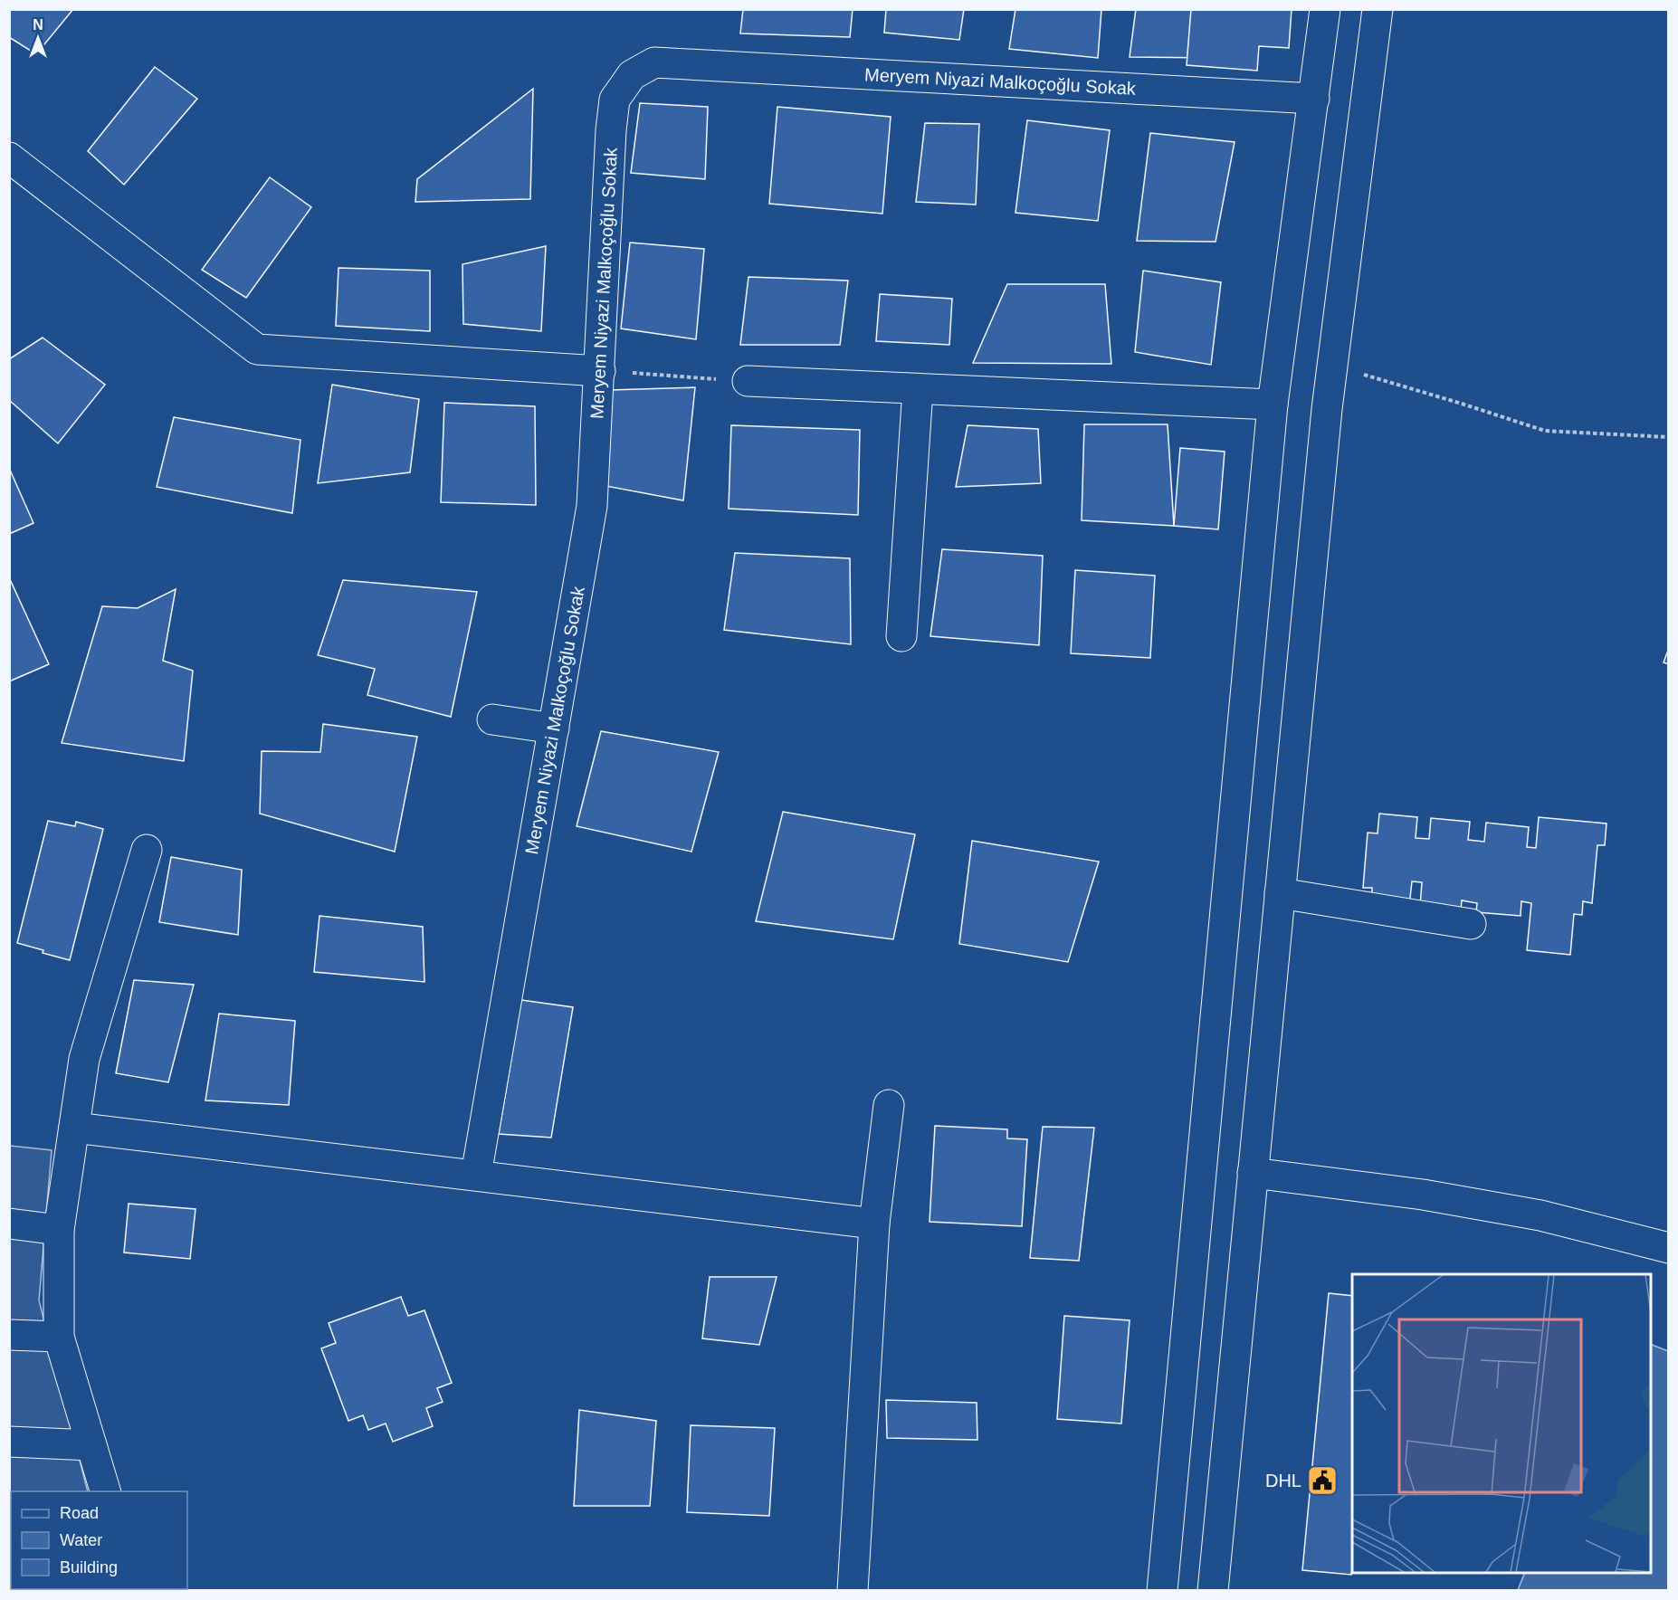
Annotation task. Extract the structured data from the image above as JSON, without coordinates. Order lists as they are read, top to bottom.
{
  "streets": {
    "street": ["Meryem Niyazi Malkoçoğlu Sokak"]
  },
  "places": {
    "public building": ["DHL"]
  },
  "legend": ["Road", "Water", "Building"],
  "north": "top"
}
